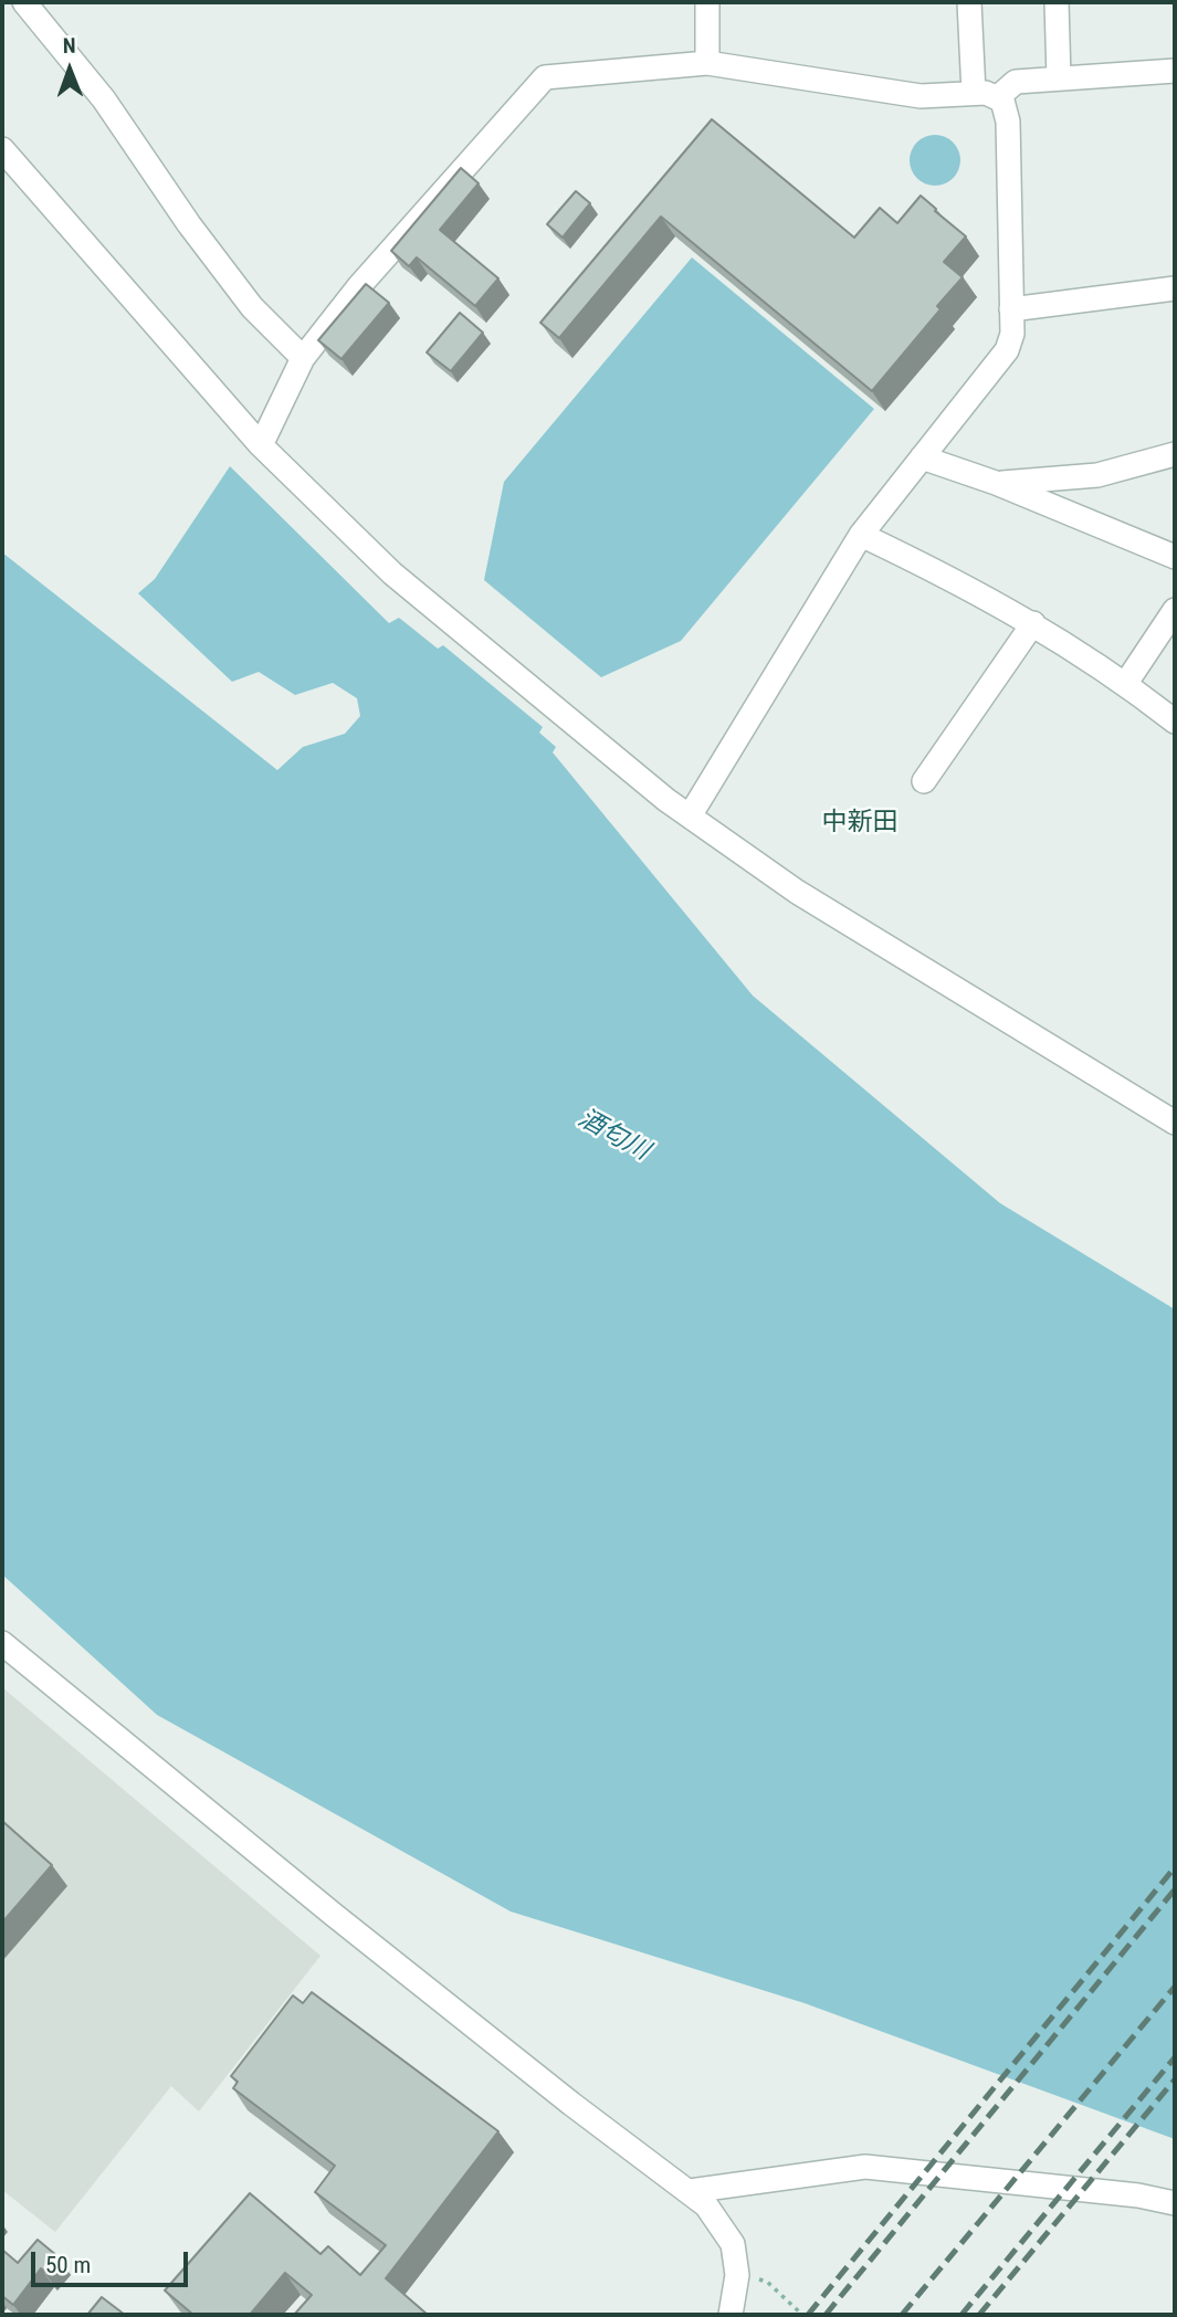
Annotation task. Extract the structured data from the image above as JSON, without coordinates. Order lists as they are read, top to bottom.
{
  "districts": ["中新田"],
  "water": ["酒匂川"],
  "scale_bar": "50 m",
  "north": "top"
}
